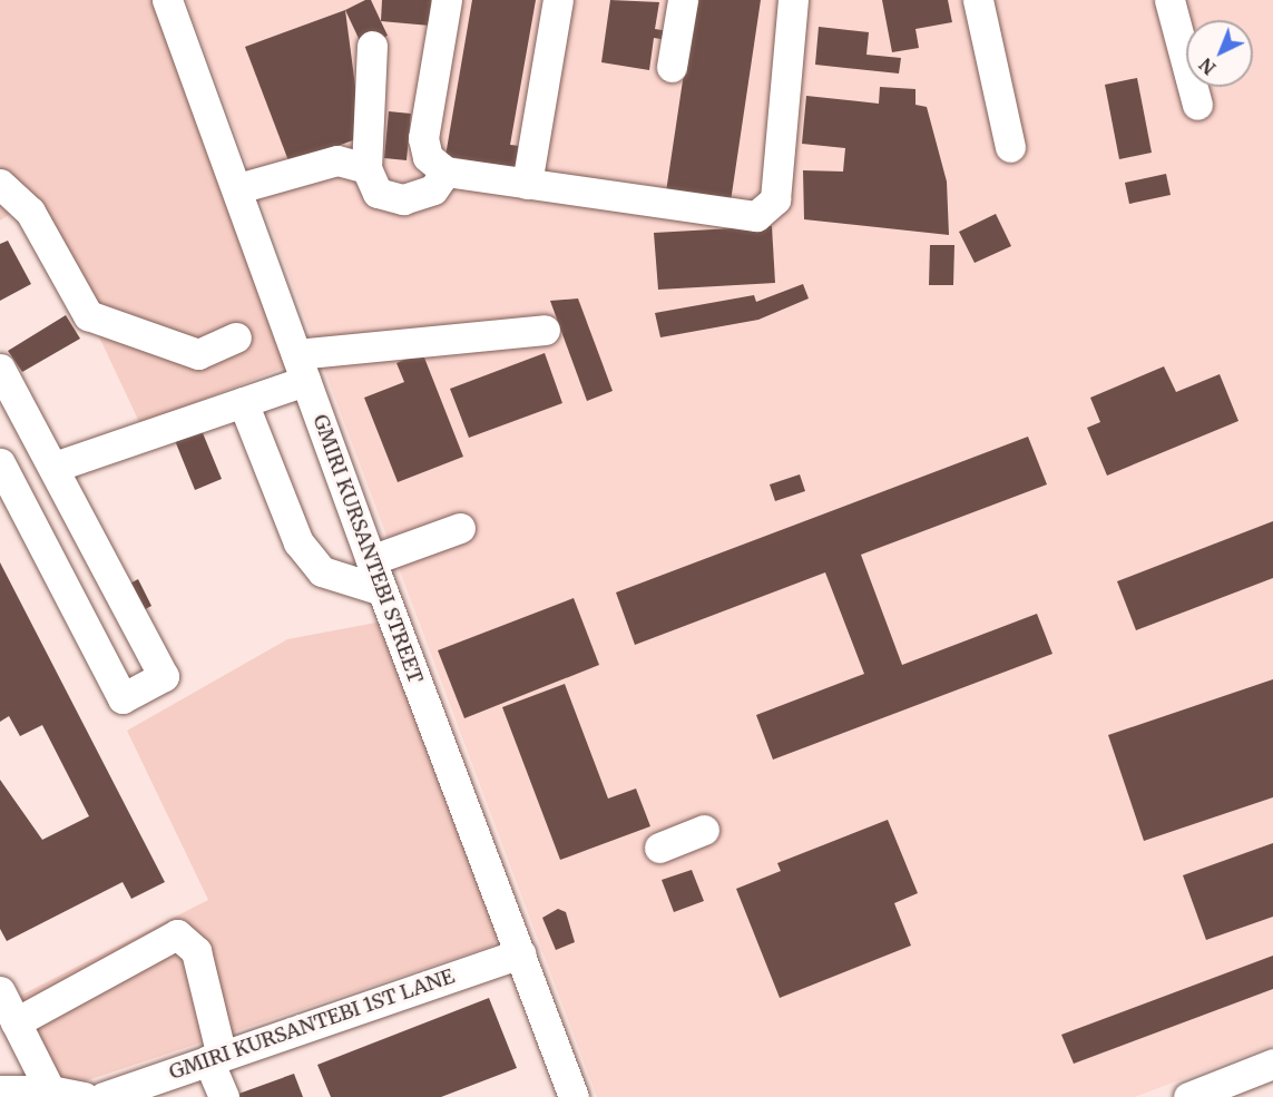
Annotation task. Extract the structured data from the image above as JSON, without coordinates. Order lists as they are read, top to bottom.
{
  "streets": {
    "street": ["GMIRI KURSANTEBI STREET", "GMIRI KURSANTEBI 1ST LANE"]
  },
  "crossings": [
    ["GMIRI KURSANTEBI STREET", "GMIRI KURSANTEBI 1ST LANE"]
  ],
  "north": "bottom left"
}
